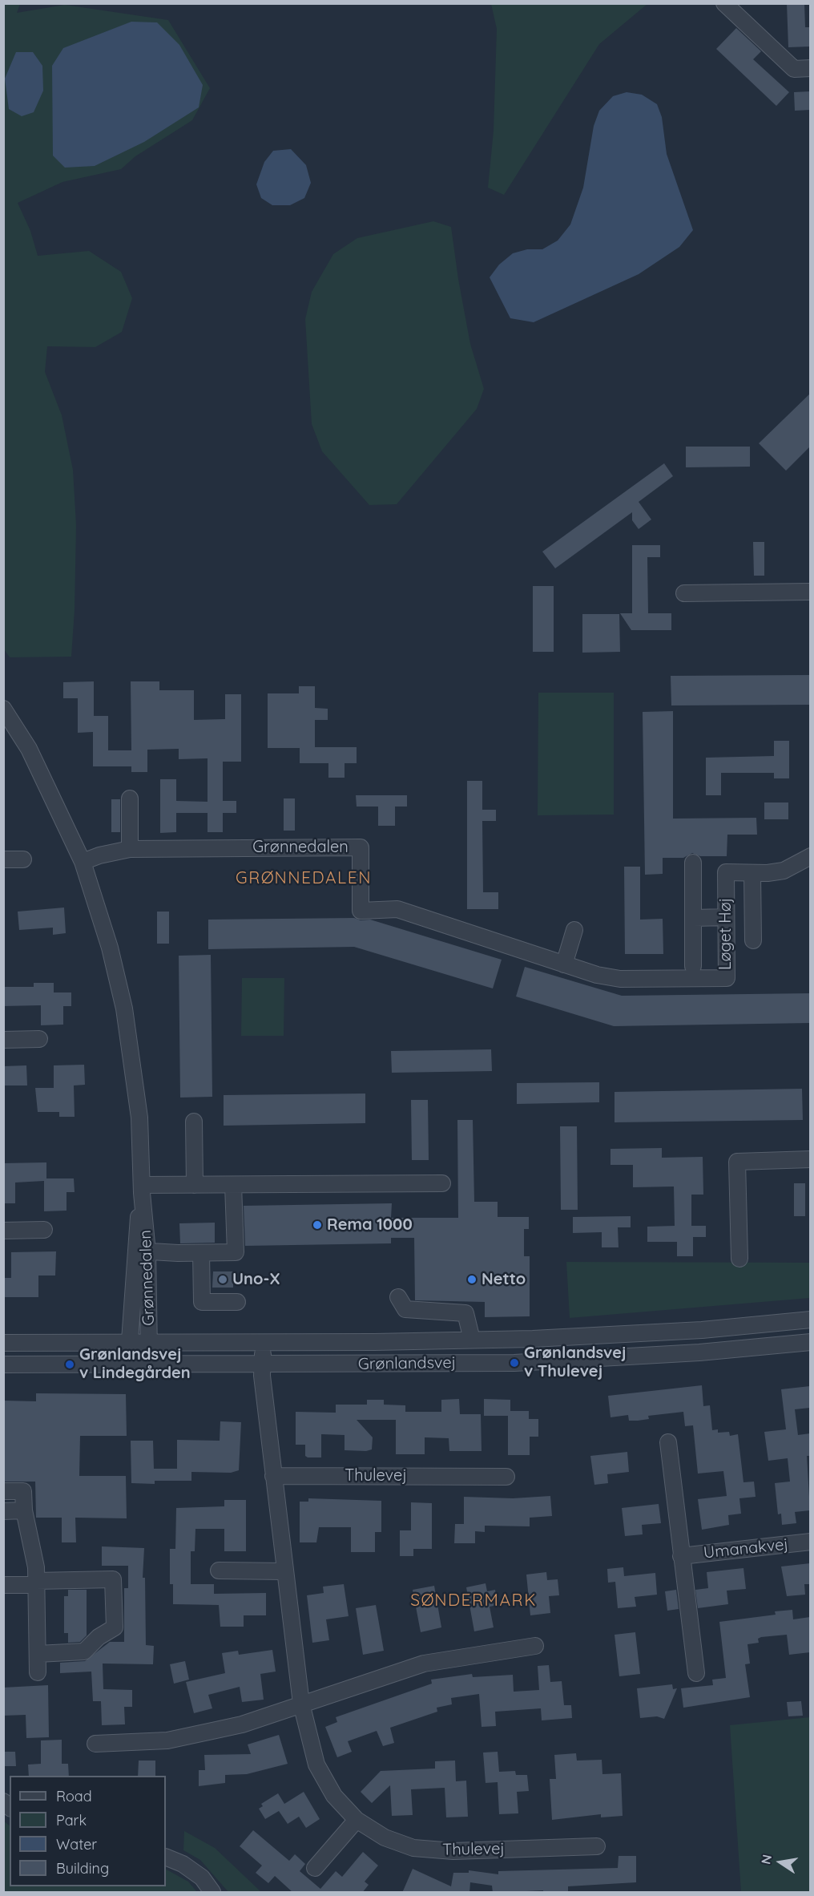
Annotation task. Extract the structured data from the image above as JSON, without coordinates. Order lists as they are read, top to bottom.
{
  "streets": {
    "street": [
      "Grønnedalen",
      "Løget Høj",
      "Grønlandsvej",
      "Thulevej",
      "Umanakvej"
    ]
  },
  "crossings": [
    ["Grønnedalen", "Løget Høj"],
    ["Grønnedalen", "Grønlandsvej"],
    ["Grønlandsvej", "Thulevej"]
  ],
  "districts": ["GRØNNEDALEN", "SØNDERMARK"],
  "places": [
    "Rema 1000",
    "Uno-X",
    "Netto",
    "Grønlandsvej v Thulevej",
    "Grønlandsvej v Lindegården"
  ],
  "legend": [
    "Road",
    "Park",
    "Water",
    "Building"
  ],
  "north": "left"
}
